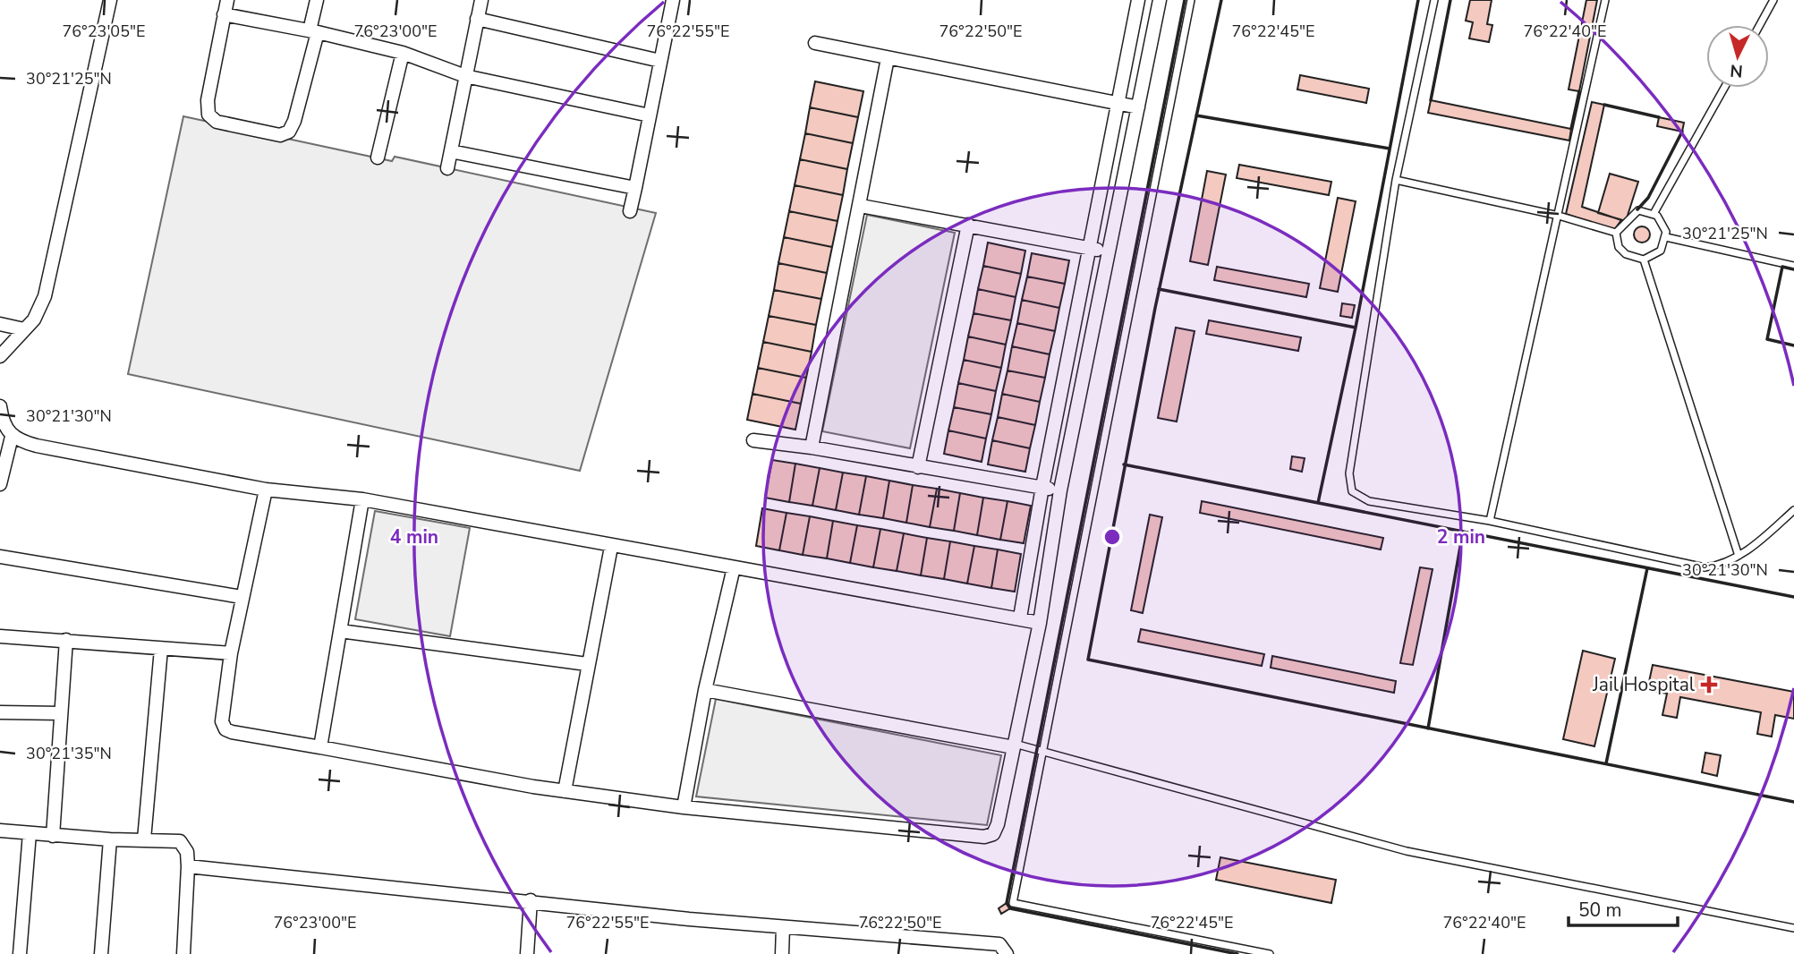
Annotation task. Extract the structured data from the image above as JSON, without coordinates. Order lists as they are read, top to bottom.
{
  "places": {
    "health": ["Jail Hospital"]
  },
  "scale_bar": "50 m",
  "north": "bottom",
  "coordinates": [
    "76°23'05\"E",
    "76°23'00\"E",
    "76°22'55\"E",
    "76°22'50\"E",
    "76°22'45\"E",
    "76°22'40\"E",
    "30°21'25\"N",
    "30°21'30\"N",
    "30°21'35\"N"
  ],
  "rings": ["2 min", "4 min"]
}
